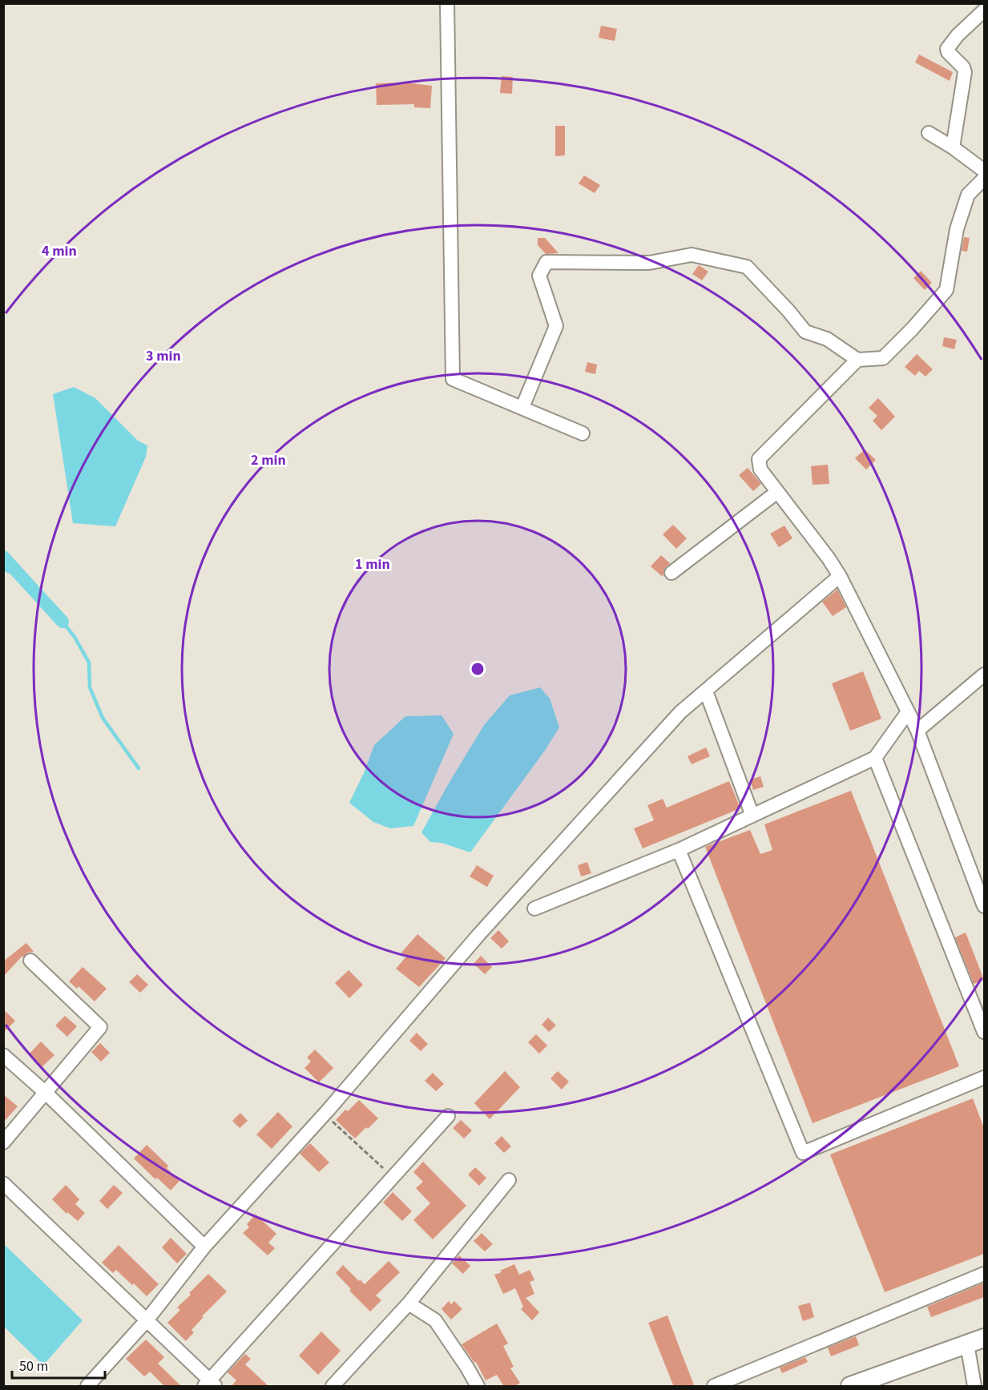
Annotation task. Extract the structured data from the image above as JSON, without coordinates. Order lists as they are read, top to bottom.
{
  "scale_bar": "50 m",
  "rings": [
    "4 min",
    "3 min",
    "2 min",
    "1 min"
  ]
}
